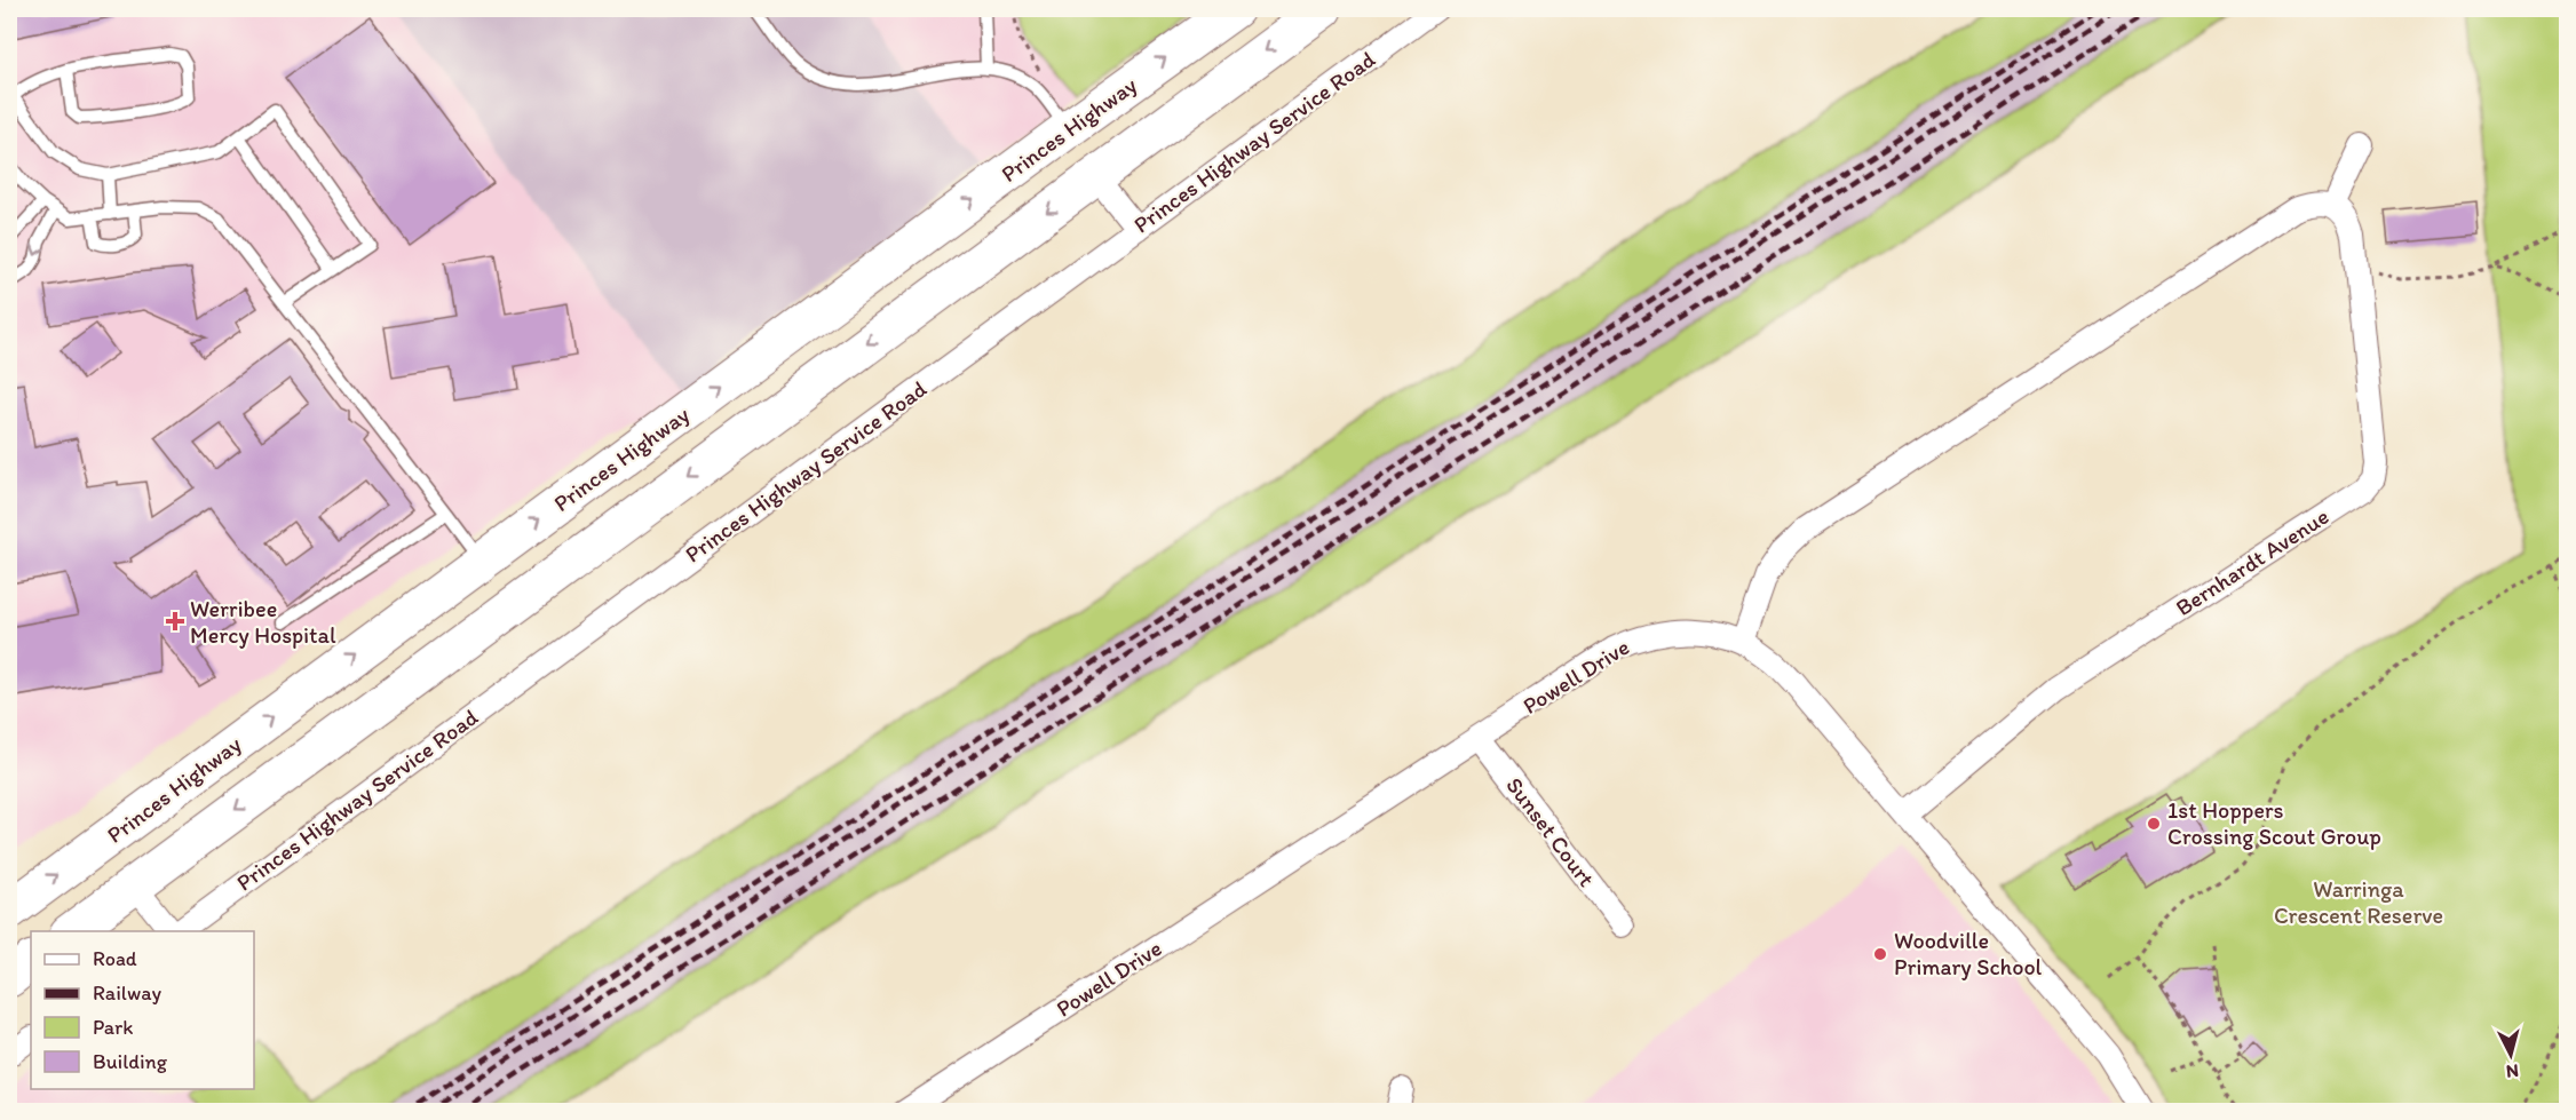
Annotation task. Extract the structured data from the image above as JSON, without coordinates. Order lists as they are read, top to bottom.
{
  "streets": {
    "highway": ["Princes Highway"],
    "street": [
      "Princes Highway Service Road",
      "Bernhardt Avenue",
      "Powell Drive",
      "Sunset Court"
    ]
  },
  "crossings": [
    ["Bernhardt Avenue", "Powell Drive"],
    ["Powell Drive", "Sunset Court"]
  ],
  "parks": ["Warringa Crescent Reserve"],
  "places": {
    "health": ["Werribee Mercy Hospital"],
    "other": ["1st Hoppers Crossing Scout Group", "Woodville Primary School"]
  },
  "legend": [
    "Road",
    "Railway",
    "Park",
    "Building"
  ],
  "north": "bottom"
}
